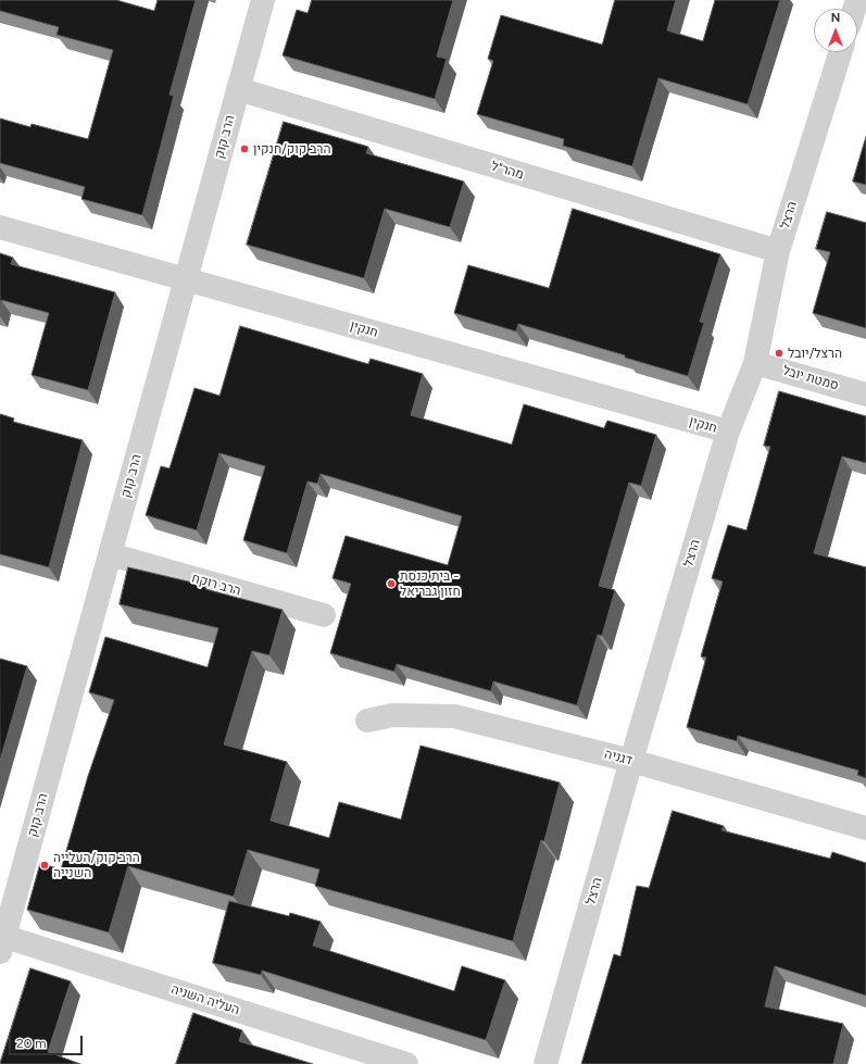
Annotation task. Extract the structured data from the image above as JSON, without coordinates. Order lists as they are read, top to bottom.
{
  "streets": {
    "street": [
      "הרב קוק",
      "מהר\"ל",
      "הרצל",
      "חנקין",
      "סמטת יובל",
      "הרב רוקח",
      "דגניה",
      "העליה השניה"
    ]
  },
  "crossings": [
    ["הרב קוק", "מהר\"ל"],
    ["הרב קוק", "חנקין"],
    ["הרב קוק", "הרב רוקח"],
    ["הרב קוק", "העליה השניה"],
    ["מהר\"ל", "הרצל"],
    ["הרצל", "חנקין"],
    ["הרצל", "סמטת יובל"],
    ["הרצל", "דגניה"]
  ],
  "places": [
    "הרב קוק/חנקין",
    "הרצל/יובל",
    "בית כנסת - חזון גבריאל",
    "הרב קוק/העלייה השנייה"
  ],
  "scale_bar": "20 m",
  "north": "top"
}
